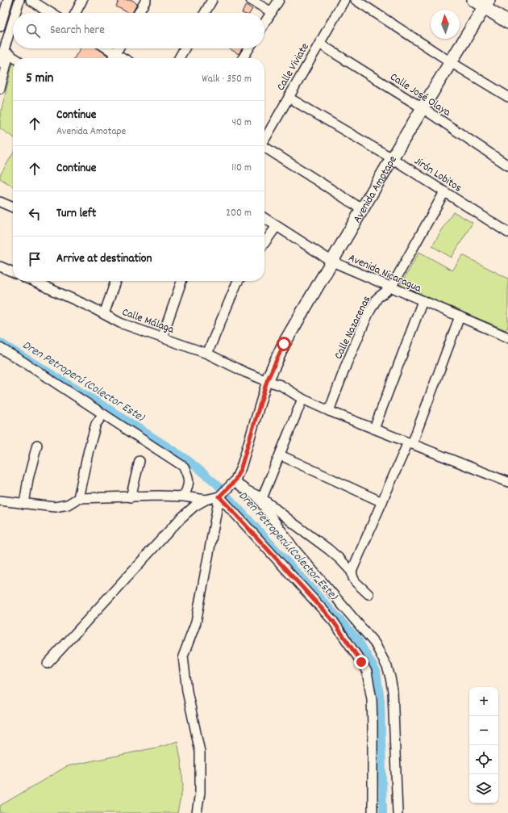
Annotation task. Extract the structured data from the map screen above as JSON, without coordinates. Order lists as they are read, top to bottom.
{
  "streets": {
    "street": [
      "Calle Viviate",
      "Calle José Olaya",
      "Jirón Lobitos",
      "Avenida Amotape",
      "Avenida Nicaragua",
      "Calle Málaga",
      "Calle Nazarenas"
    ]
  },
  "crossings": [
    ["Calle Viviate", "Calle José Olaya"],
    ["Calle Viviate", "Jirón Lobitos"],
    ["Calle José Olaya", "Avenida Amotape"],
    ["Jirón Lobitos", "Avenida Amotape"],
    ["Jirón Lobitos", "Calle Nazarenas"],
    ["Avenida Amotape", "Avenida Nicaragua"],
    ["Avenida Amotape", "Calle Málaga"],
    ["Avenida Nicaragua", "Calle Nazarenas"],
    ["Calle Málaga", "Calle Nazarenas"]
  ],
  "water": ["Dren Petroperú (Colector Este)"],
  "north": "top",
  "page": {
    "search": "Search here",
    "heading": ["5 min", "Walk · 350 m"],
    "list": [
      ["Continue", "Avenida Amotape", "40 m"],
      ["Continue", "110 m"],
      ["Turn left", "200 m"],
      "Arrive at destination"
    ],
    "map_buttons": ["+", "−"]
  }
}
